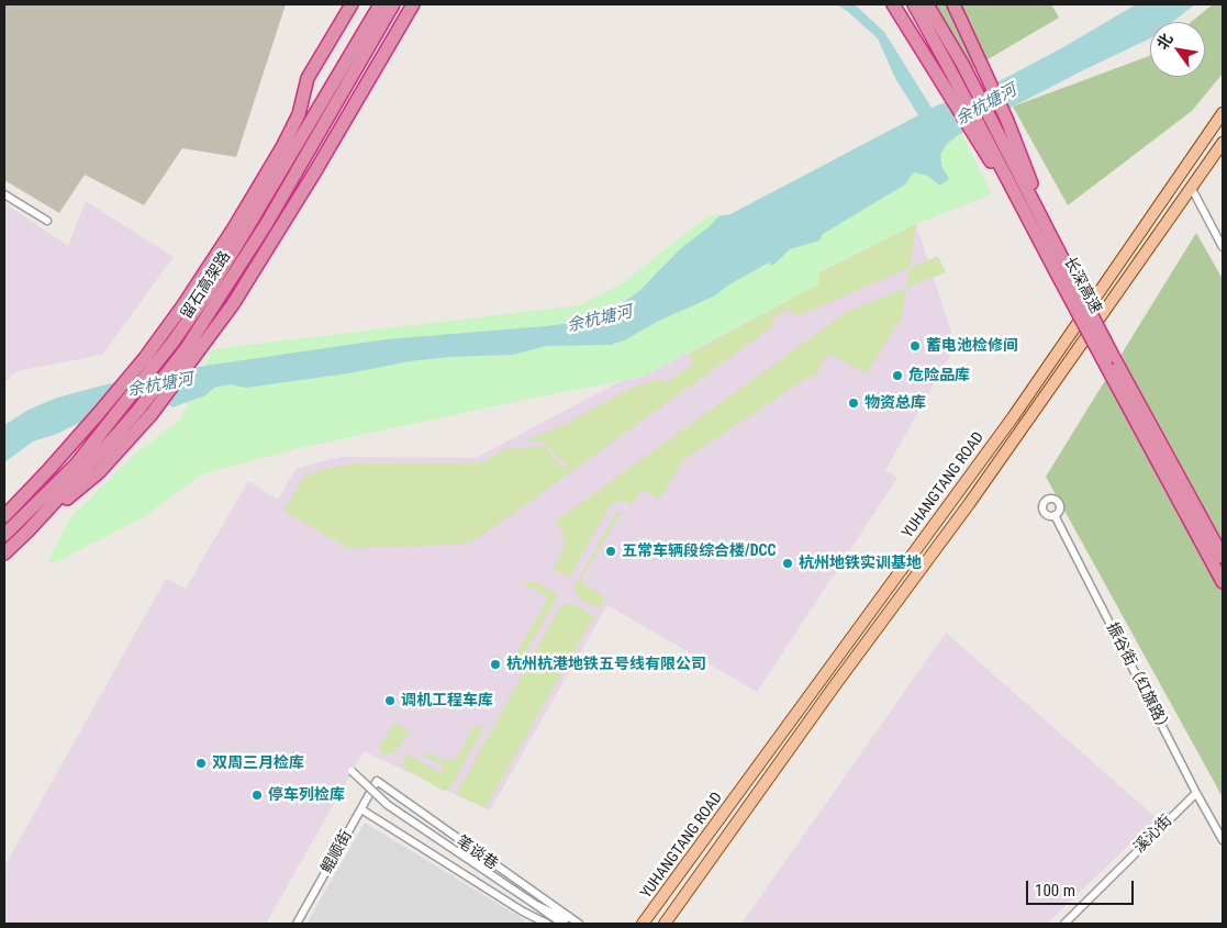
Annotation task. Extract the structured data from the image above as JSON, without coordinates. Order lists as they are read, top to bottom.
{
  "streets": {
    "highway": ["留石高架路", "长深高速"],
    "main road": ["YUHANGTANG ROAD"],
    "street": [
      "振谷街（红旗路）",
      "溪沁街",
      "鲲顺街",
      "笔谈巷"
    ]
  },
  "crossings": [
    ["振谷街（红旗路）", "溪沁街"],
    ["鲲顺街", "笔谈巷"]
  ],
  "water": ["余杭塘河"],
  "places": [
    "蓄电池检修间",
    "危险品库",
    "物资总库",
    "五常车辆段综合楼/DCC",
    "杭州地铁实训基地",
    "杭州杭港地铁五号线有限公司",
    "调机工程车库",
    "双周三月检库",
    "停车列检库"
  ],
  "scale_bar": "100 m",
  "north": "top left"
}
